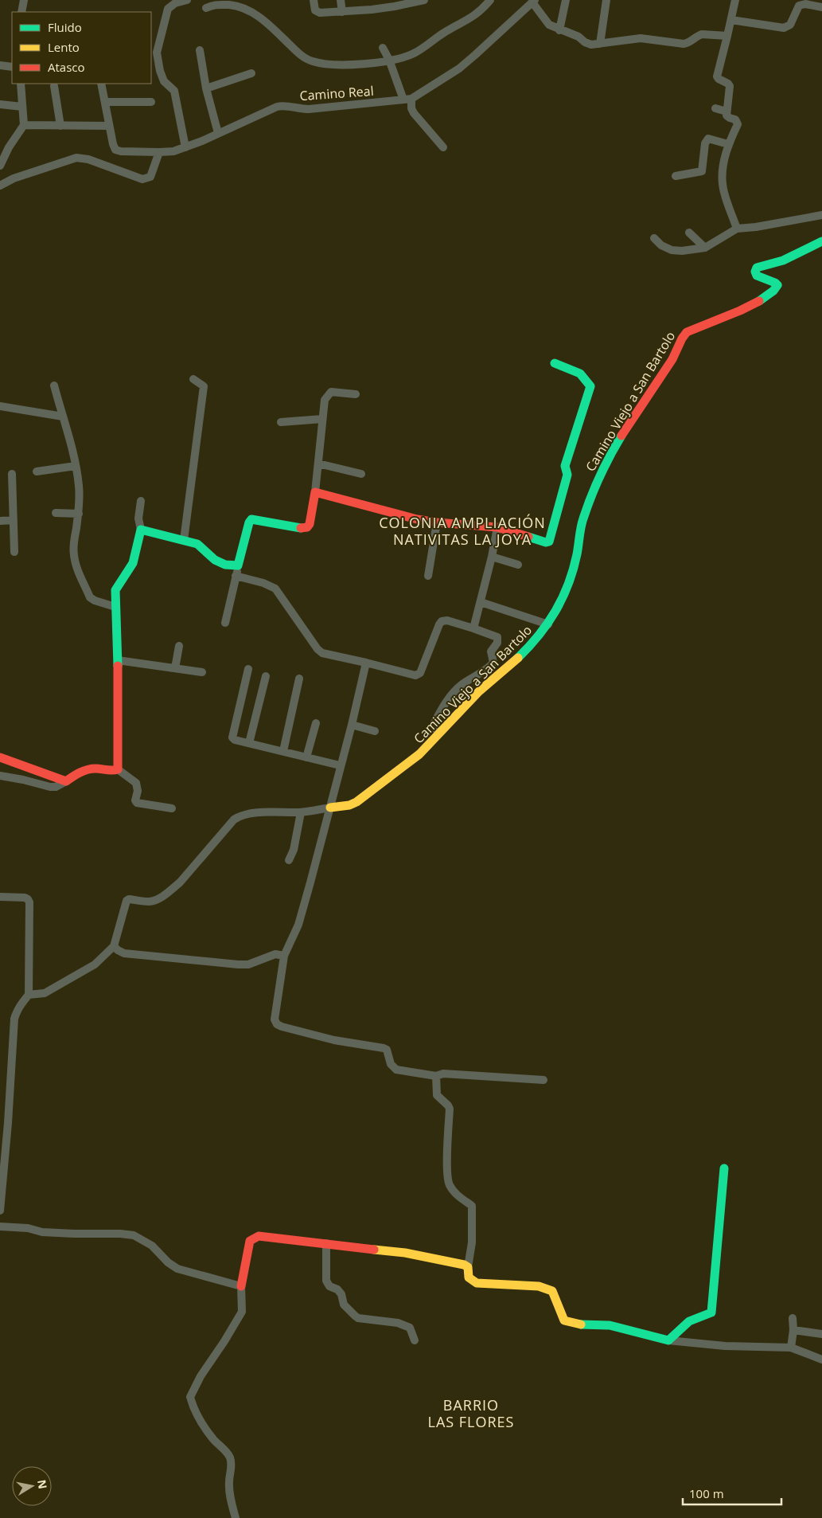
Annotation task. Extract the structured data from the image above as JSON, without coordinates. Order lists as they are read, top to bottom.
{
  "streets": {
    "street": ["Camino Real", "Camino Viejo a San Bartolo"]
  },
  "districts": ["COLONIA AMPLIACIÓN NATIVITAS LA JOYA", "BARRIO LAS FLORES"],
  "legend": ["Fluido", "Lento", "Atasco"],
  "scale_bar": "100 m",
  "north": "right"
}
